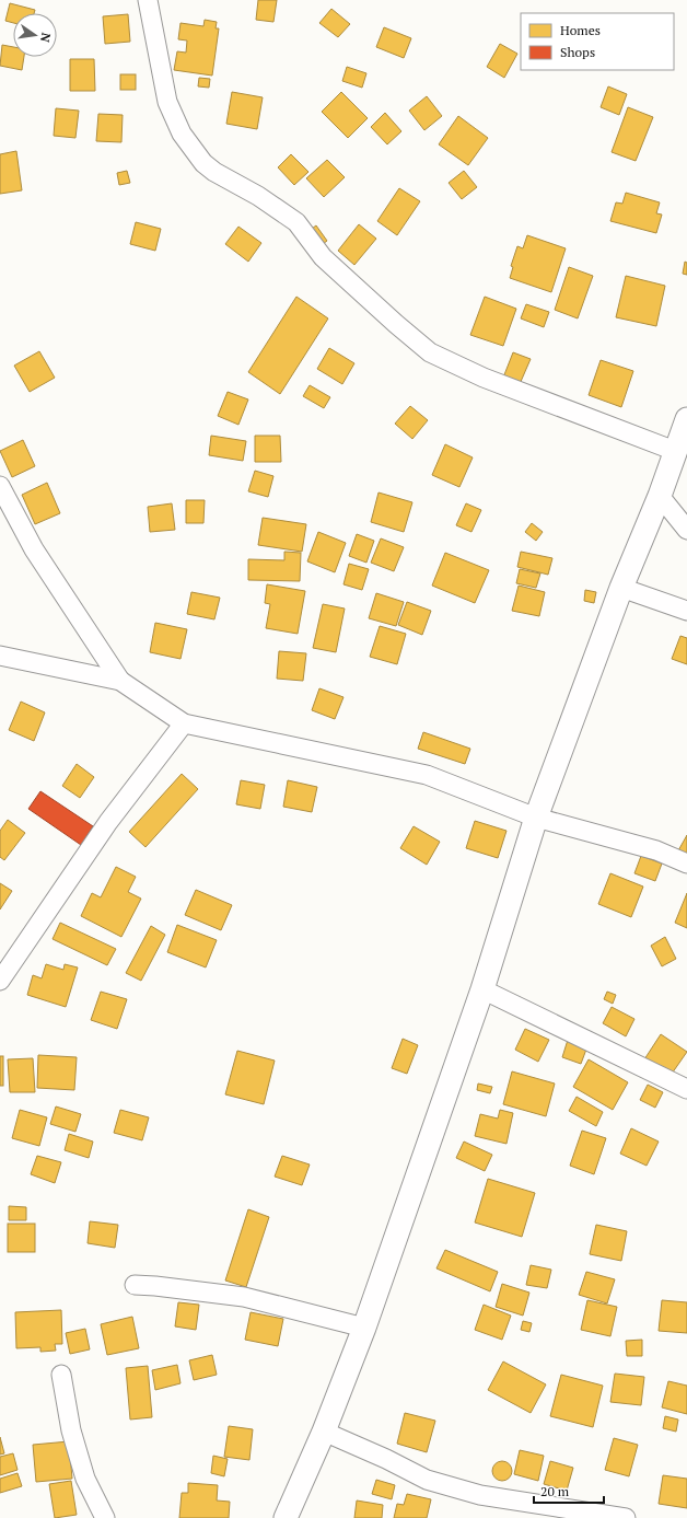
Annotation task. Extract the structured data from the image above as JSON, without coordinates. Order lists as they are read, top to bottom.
{
  "legend": ["Homes", "Shops"],
  "scale_bar": "20 m",
  "north": "right"
}
